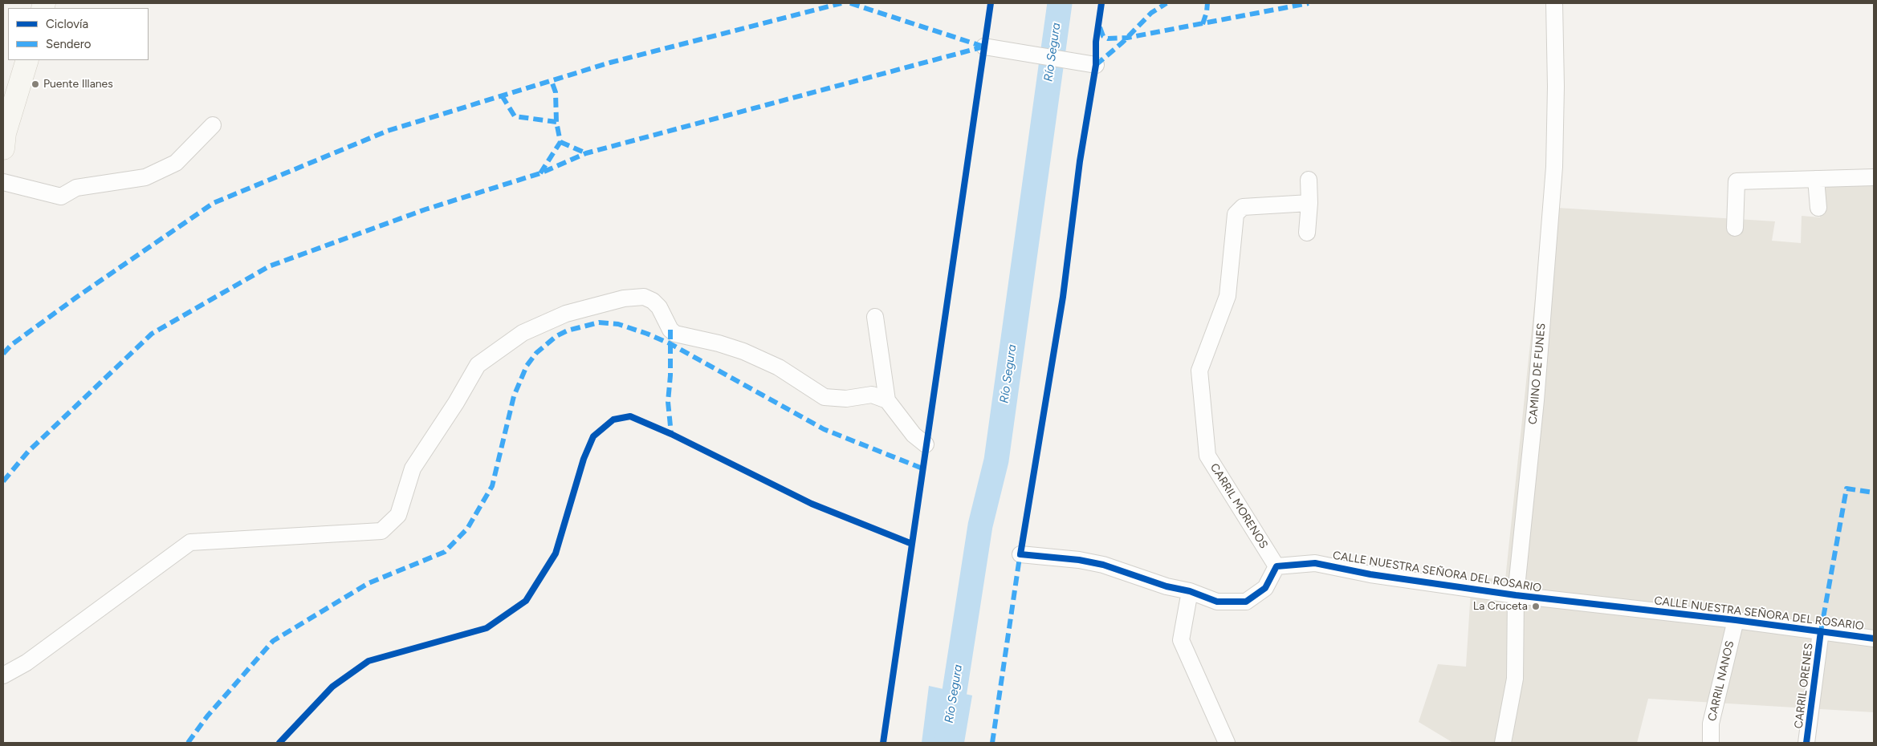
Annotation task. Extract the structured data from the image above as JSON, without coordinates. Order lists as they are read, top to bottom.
{
  "streets": {
    "street": [
      "CAMINO DE FUNES",
      "CARRIL MORENOS",
      "CALLE NUESTRA SEÑORA DEL ROSARIO",
      "CARRIL NANOS",
      "CARRIL ORENES"
    ]
  },
  "crossings": [
    ["CAMINO DE FUNES", "CALLE NUESTRA SEÑORA DEL ROSARIO"],
    ["CARRIL MORENOS", "CALLE NUESTRA SEÑORA DEL ROSARIO"],
    ["CALLE NUESTRA SEÑORA DEL ROSARIO", "CARRIL NANOS"],
    ["CALLE NUESTRA SEÑORA DEL ROSARIO", "CARRIL ORENES"]
  ],
  "water": ["Río Segura"],
  "places": ["Puente Illanes", "La Cruceta"],
  "legend": ["Ciclovía", "Sendero"]
}
